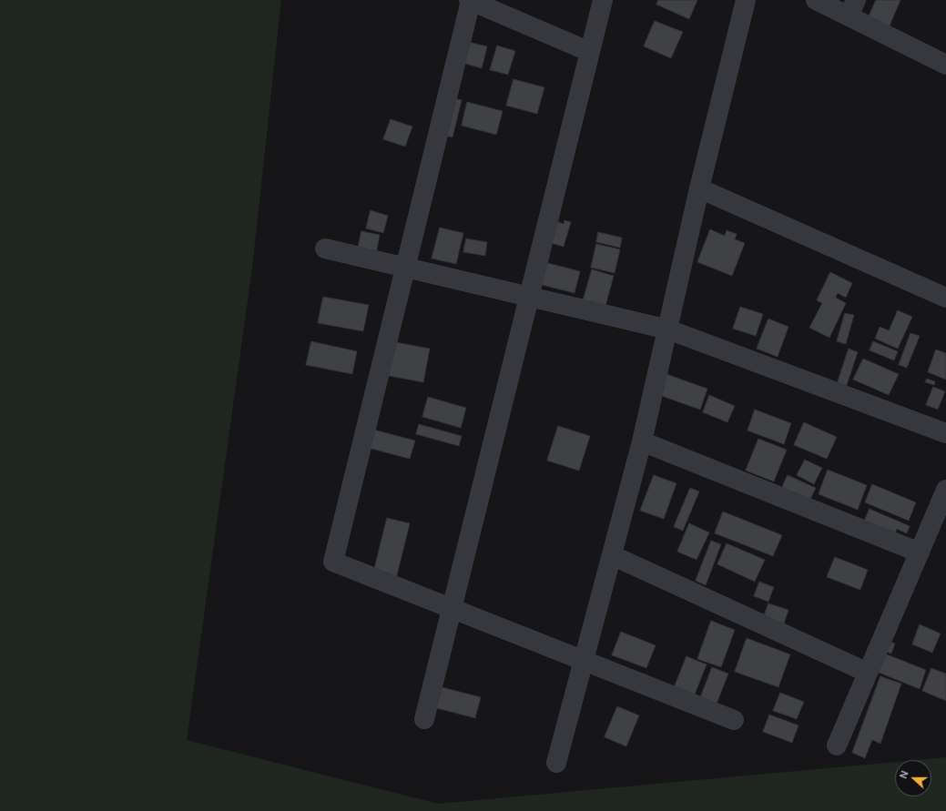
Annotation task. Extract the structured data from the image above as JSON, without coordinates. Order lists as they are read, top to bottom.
{
  "north": "left"
}
